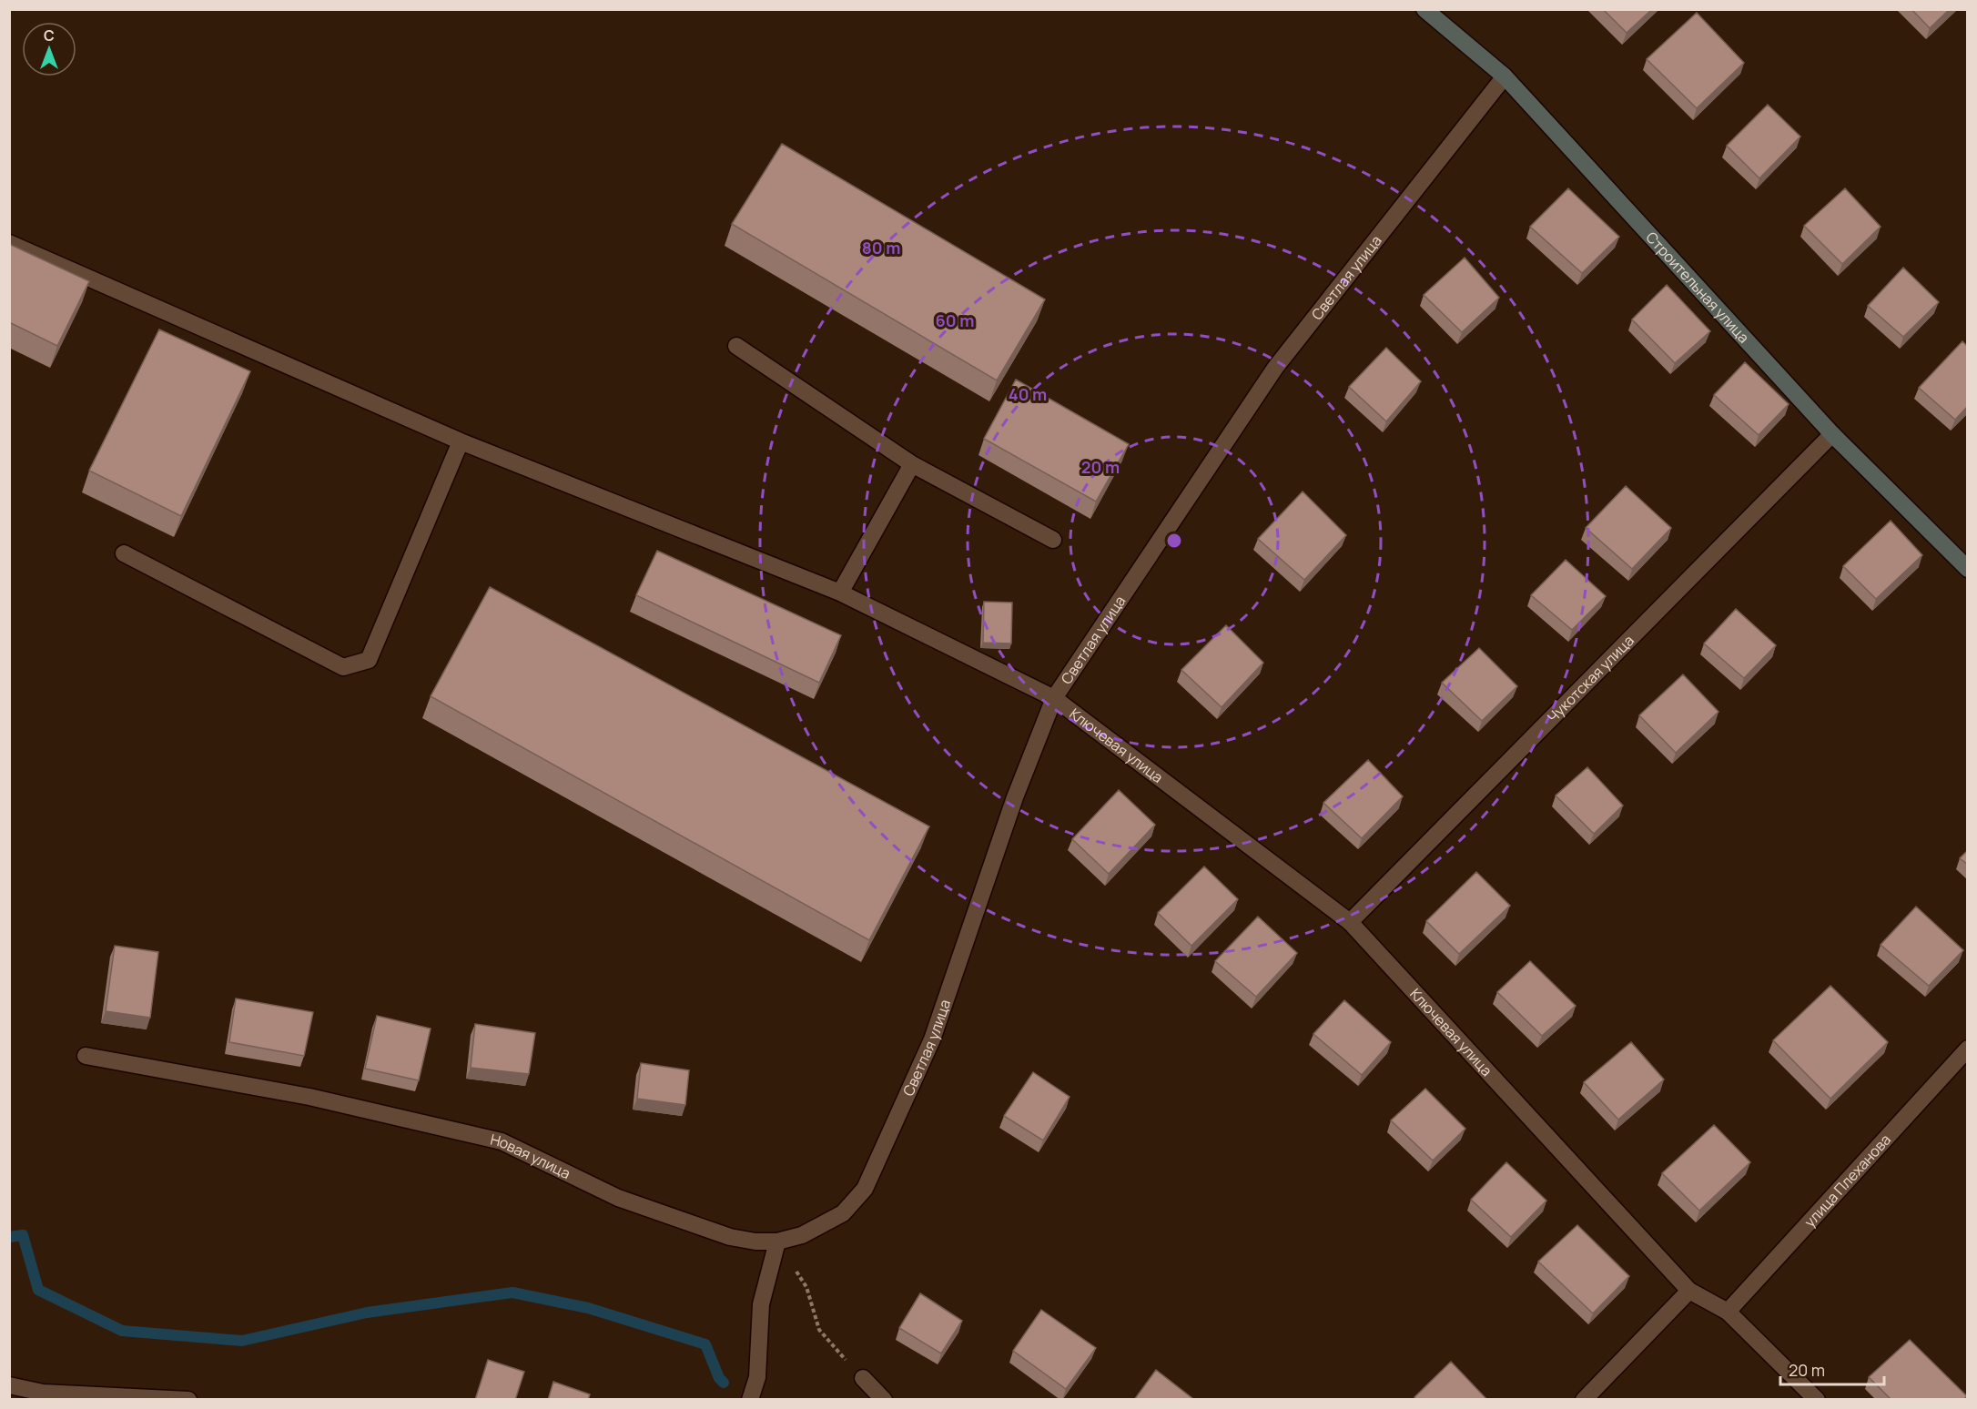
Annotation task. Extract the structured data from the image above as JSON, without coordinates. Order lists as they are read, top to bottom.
{
  "streets": {
    "street": [
      "Светлая улица",
      "Строительная улица",
      "Чукотская улица",
      "Ключевая улица",
      "Новая улица",
      "улица Плеханова"
    ]
  },
  "crossings": [
    ["Светлая улица", "Строительная улица"],
    ["Светлая улица", "Ключевая улица"],
    ["Светлая улица", "Новая улица"],
    ["Строительная улица", "Чукотская улица"],
    ["Чукотская улица", "Ключевая улица"],
    ["Ключевая улица", "улица Плеханова"]
  ],
  "scale_bar": "20 m",
  "north": "top",
  "rings": [
    "80 m",
    "60 m",
    "40 m",
    "20 m"
  ]
}
